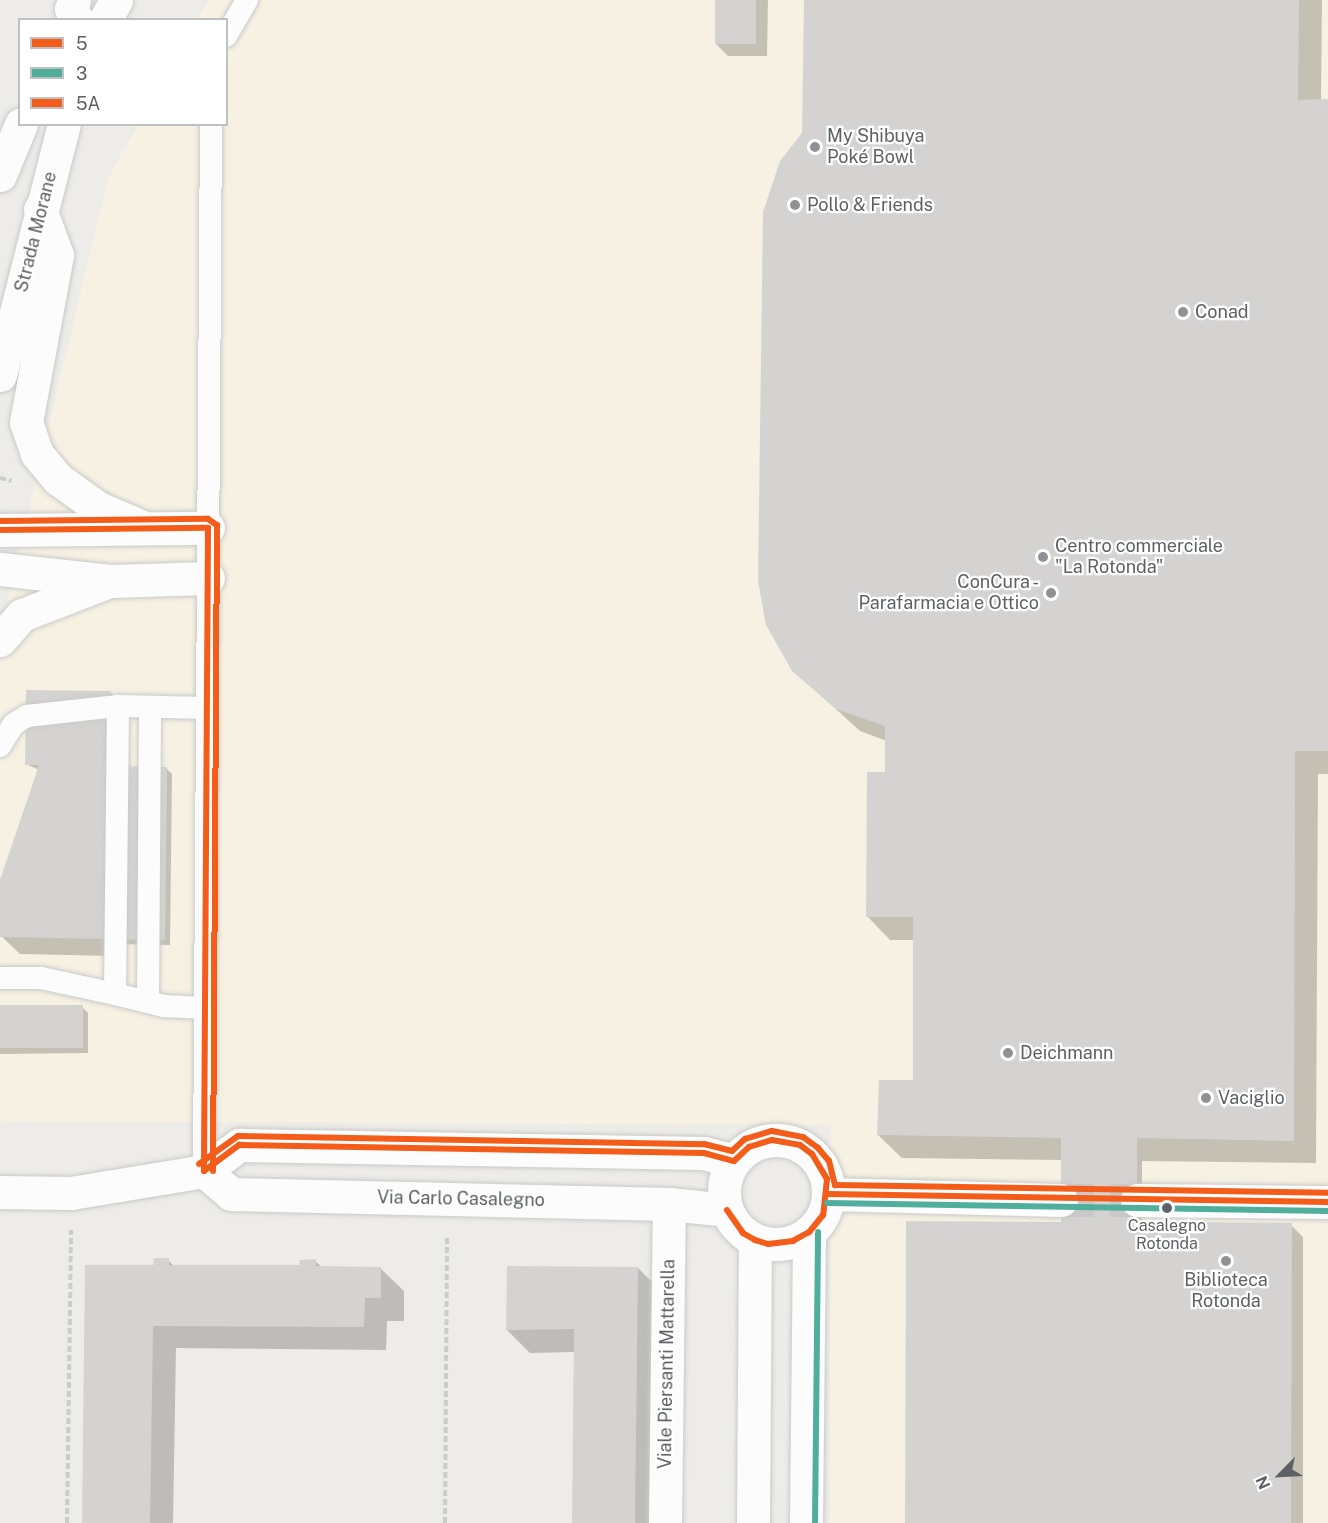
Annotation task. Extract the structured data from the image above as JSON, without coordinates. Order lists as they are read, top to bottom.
{
  "streets": {
    "street": ["Strada Morane", "Via Carlo Casalegno", "Viale Piersanti Mattarella"]
  },
  "crossings": [
    ["Via Carlo Casalegno", "Viale Piersanti Mattarella"]
  ],
  "places": [
    "My Shibuya Poké Bowl",
    "Pollo & Friends",
    "Conad",
    "Centro commerciale \"La Rotonda\"",
    "ConCura - Parafarmacia e Ottico",
    "Deichmann",
    "Vaciglio",
    "Casalegno Rotonda",
    "Biblioteca Rotonda"
  ],
  "lines": ["transit line 5A", "transit line 5", "transit line 3"],
  "legend": ["5", "3", "5A"],
  "north": "bottom left"
}
